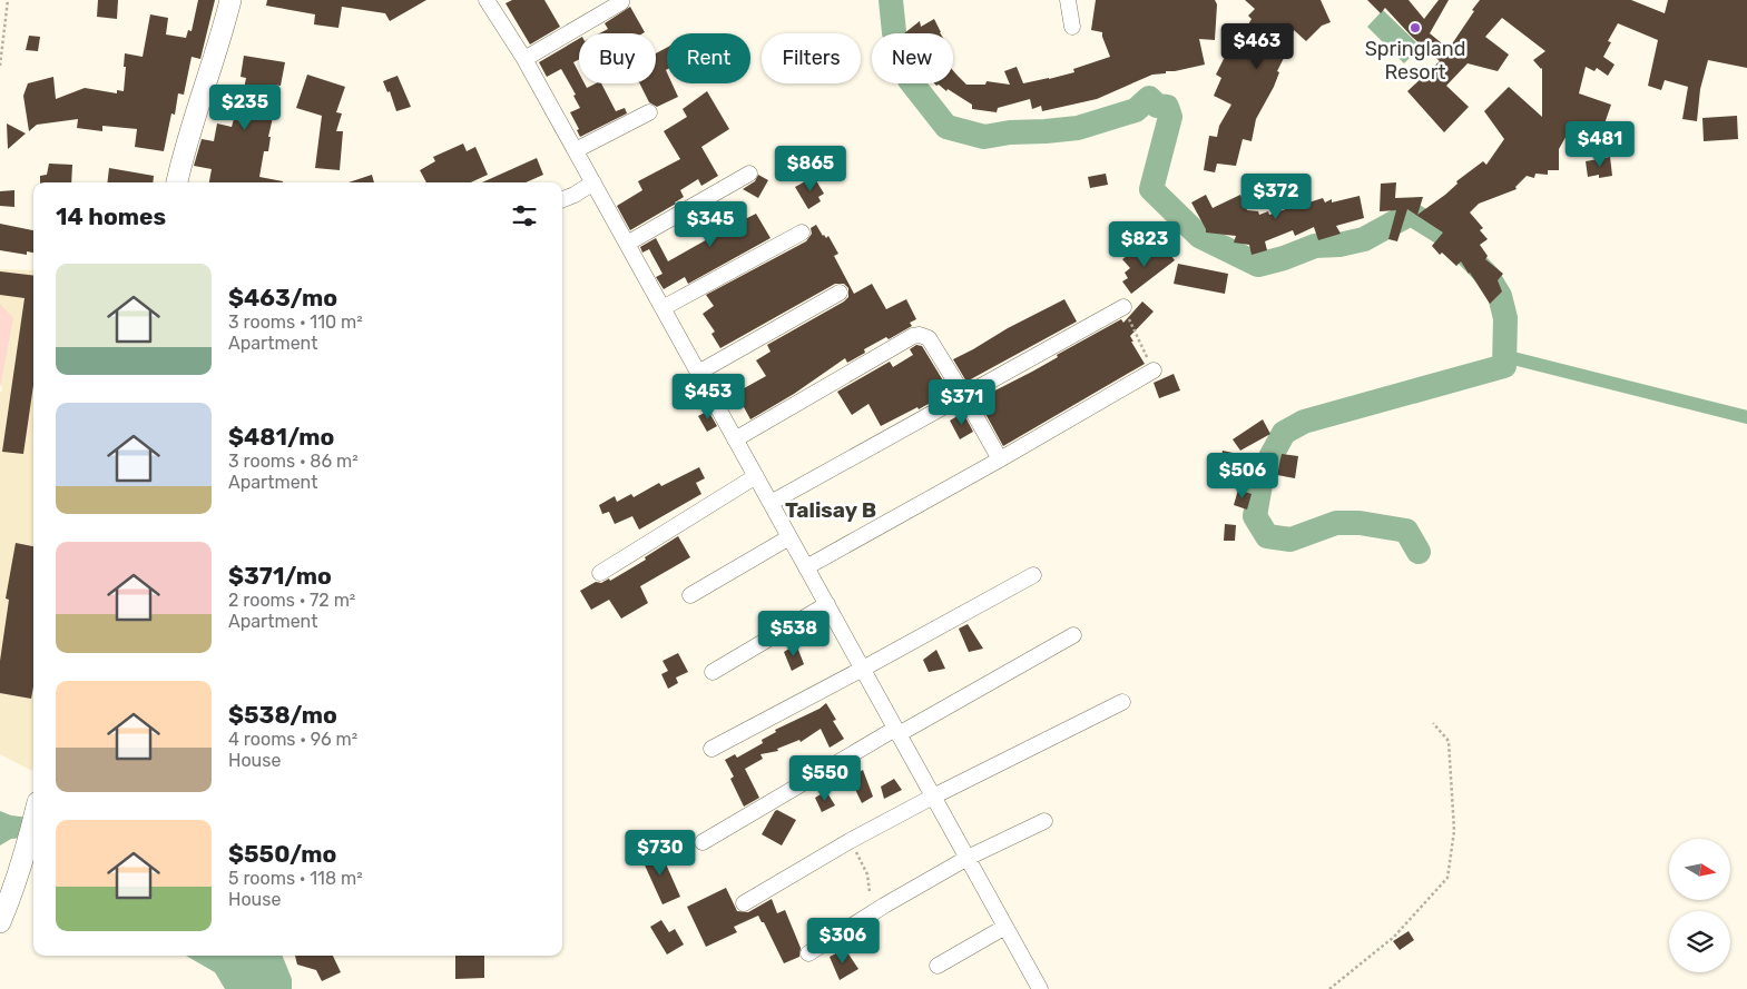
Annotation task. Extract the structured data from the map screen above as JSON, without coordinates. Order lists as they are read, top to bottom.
{
  "districts": ["Talisay B"],
  "places": ["Springland Resort"],
  "north": "right",
  "page": {
    "price": [
      "$463",
      "$235",
      "$481",
      "$865",
      "$372",
      "$345",
      "$823",
      "$453",
      "$371",
      "$506",
      "$538",
      "$550",
      "$730",
      "$306"
    ],
    "chip": [
      "Buy",
      "Rent",
      "Filters",
      "New"
    ],
    "heading": "14 homes",
    "list": [
      {
        "name": "$463/mo",
        "note": "3 rooms · 110 m² · Apartment"
      },
      {
        "name": "$481/mo",
        "note": "3 rooms · 86 m² · Apartment"
      },
      {
        "name": "$371/mo",
        "note": "2 rooms · 72 m² · Apartment"
      },
      {
        "name": "$538/mo",
        "note": "4 rooms · 96 m² · House"
      },
      {
        "name": "$550/mo",
        "note": "5 rooms · 118 m² · House"
      }
    ]
  }
}
